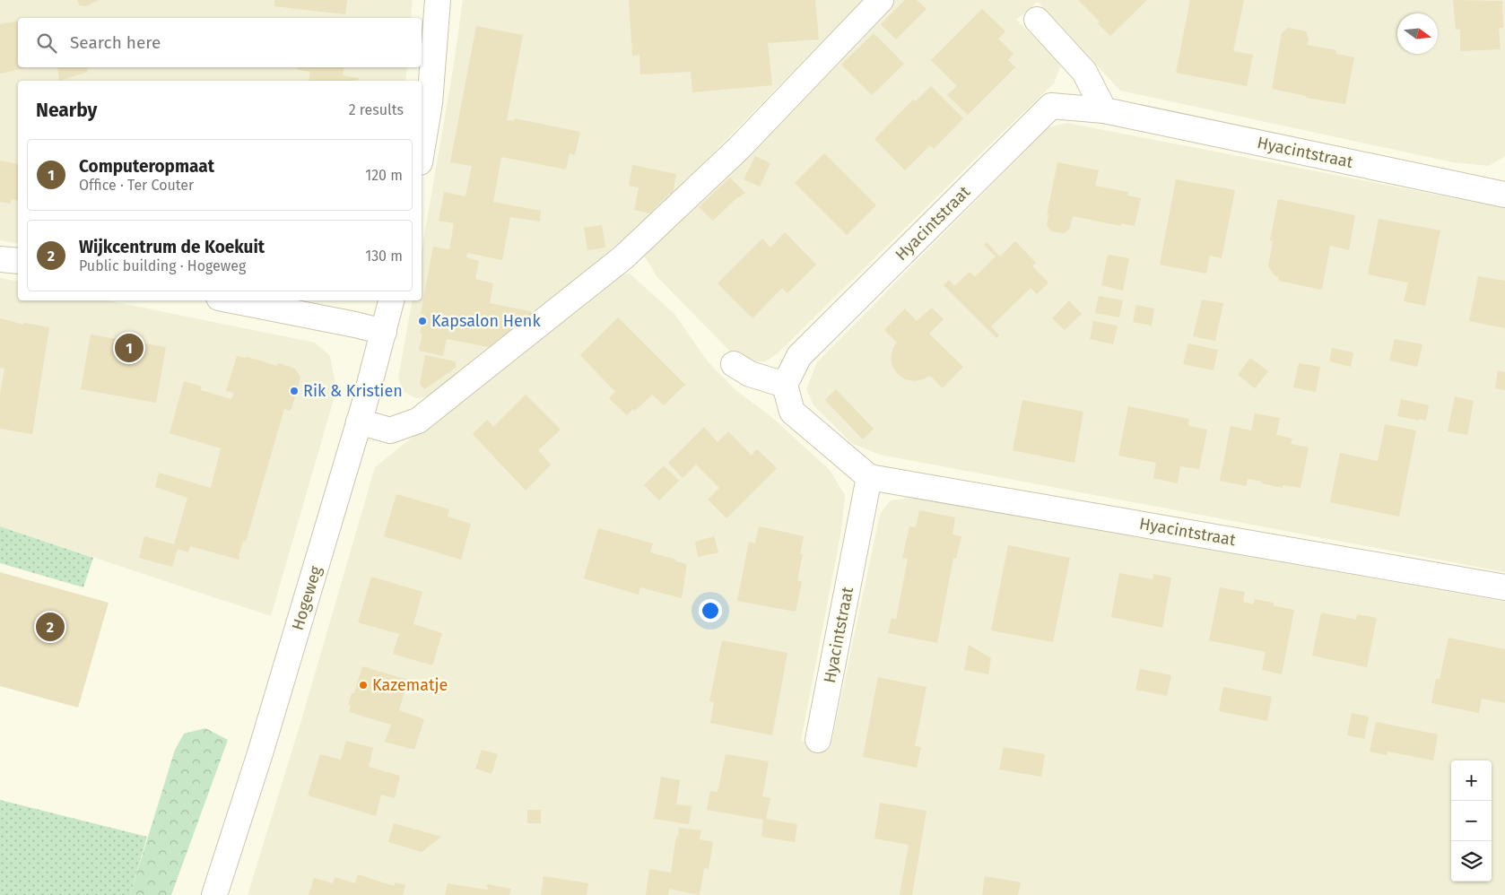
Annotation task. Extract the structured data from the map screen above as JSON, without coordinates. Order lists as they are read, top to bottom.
{
  "streets": {
    "street": ["Hyacintstraat", "Hogeweg"]
  },
  "places": ["Kapsalon Henk", "Rik & Kristien", "Kazematje"],
  "north": "right",
  "page": {
    "search": "Search here",
    "heading": ["Nearby", "2 results"],
    "list": [
      {
        "mark": "1",
        "name": "Computeropmaat",
        "note": "Office · Ter Couter",
        "value": "120 m"
      },
      {
        "mark": "2",
        "name": "Wijkcentrum de Koekuit",
        "note": "Public building · Hogeweg",
        "value": "130 m"
      }
    ],
    "pins": ["1", "2"],
    "map_buttons": ["+", "−"]
  }
}
